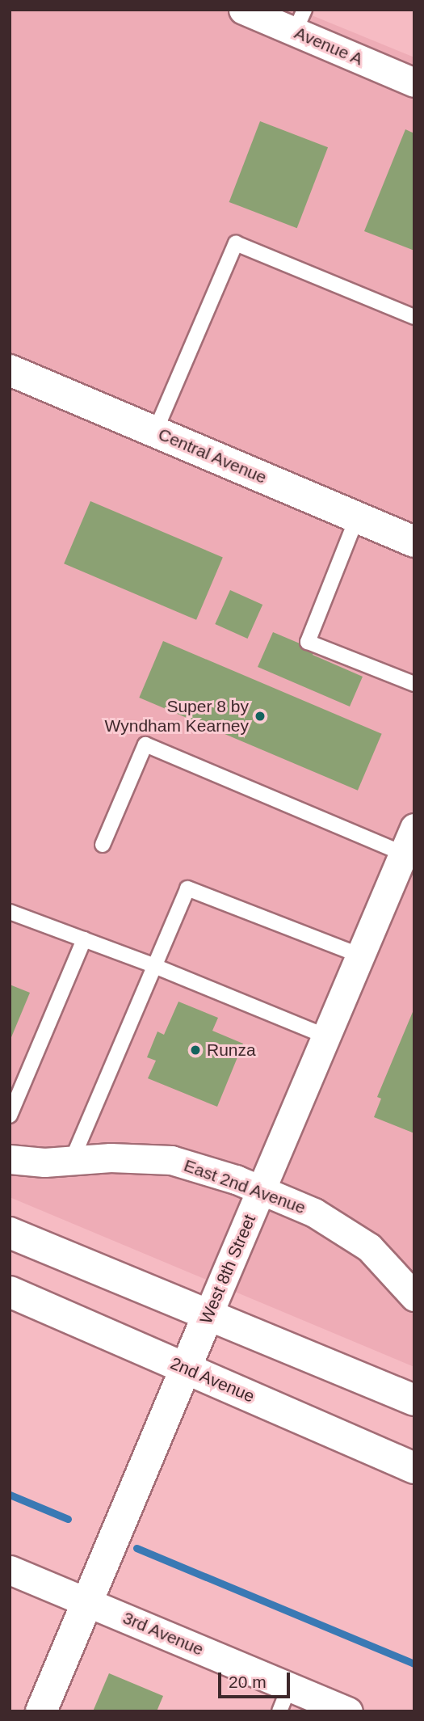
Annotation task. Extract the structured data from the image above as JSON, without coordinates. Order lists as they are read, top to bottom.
{
  "streets": {
    "street": [
      "Avenue A",
      "Central Avenue",
      "East 2nd Avenue",
      "West 8th Street",
      "2nd Avenue",
      "3rd Avenue"
    ]
  },
  "crossings": [
    ["East 2nd Avenue", "West 8th Street"],
    ["West 8th Street", "2nd Avenue"],
    ["West 8th Street", "3rd Avenue"]
  ],
  "places": ["Super 8 by Wyndham Kearney", "Runza"],
  "scale_bar": "20 m"
}
